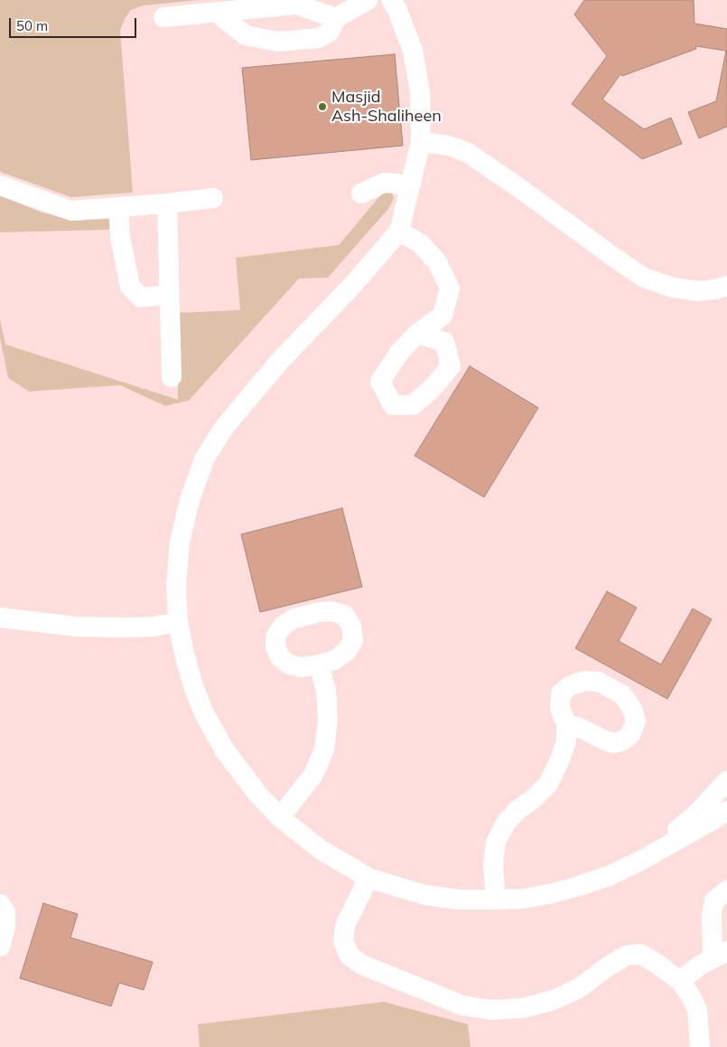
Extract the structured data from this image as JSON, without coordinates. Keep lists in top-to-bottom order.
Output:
{
  "places": ["Masjid Ash-Shaliheen"],
  "scale_bar": "50 m"
}
